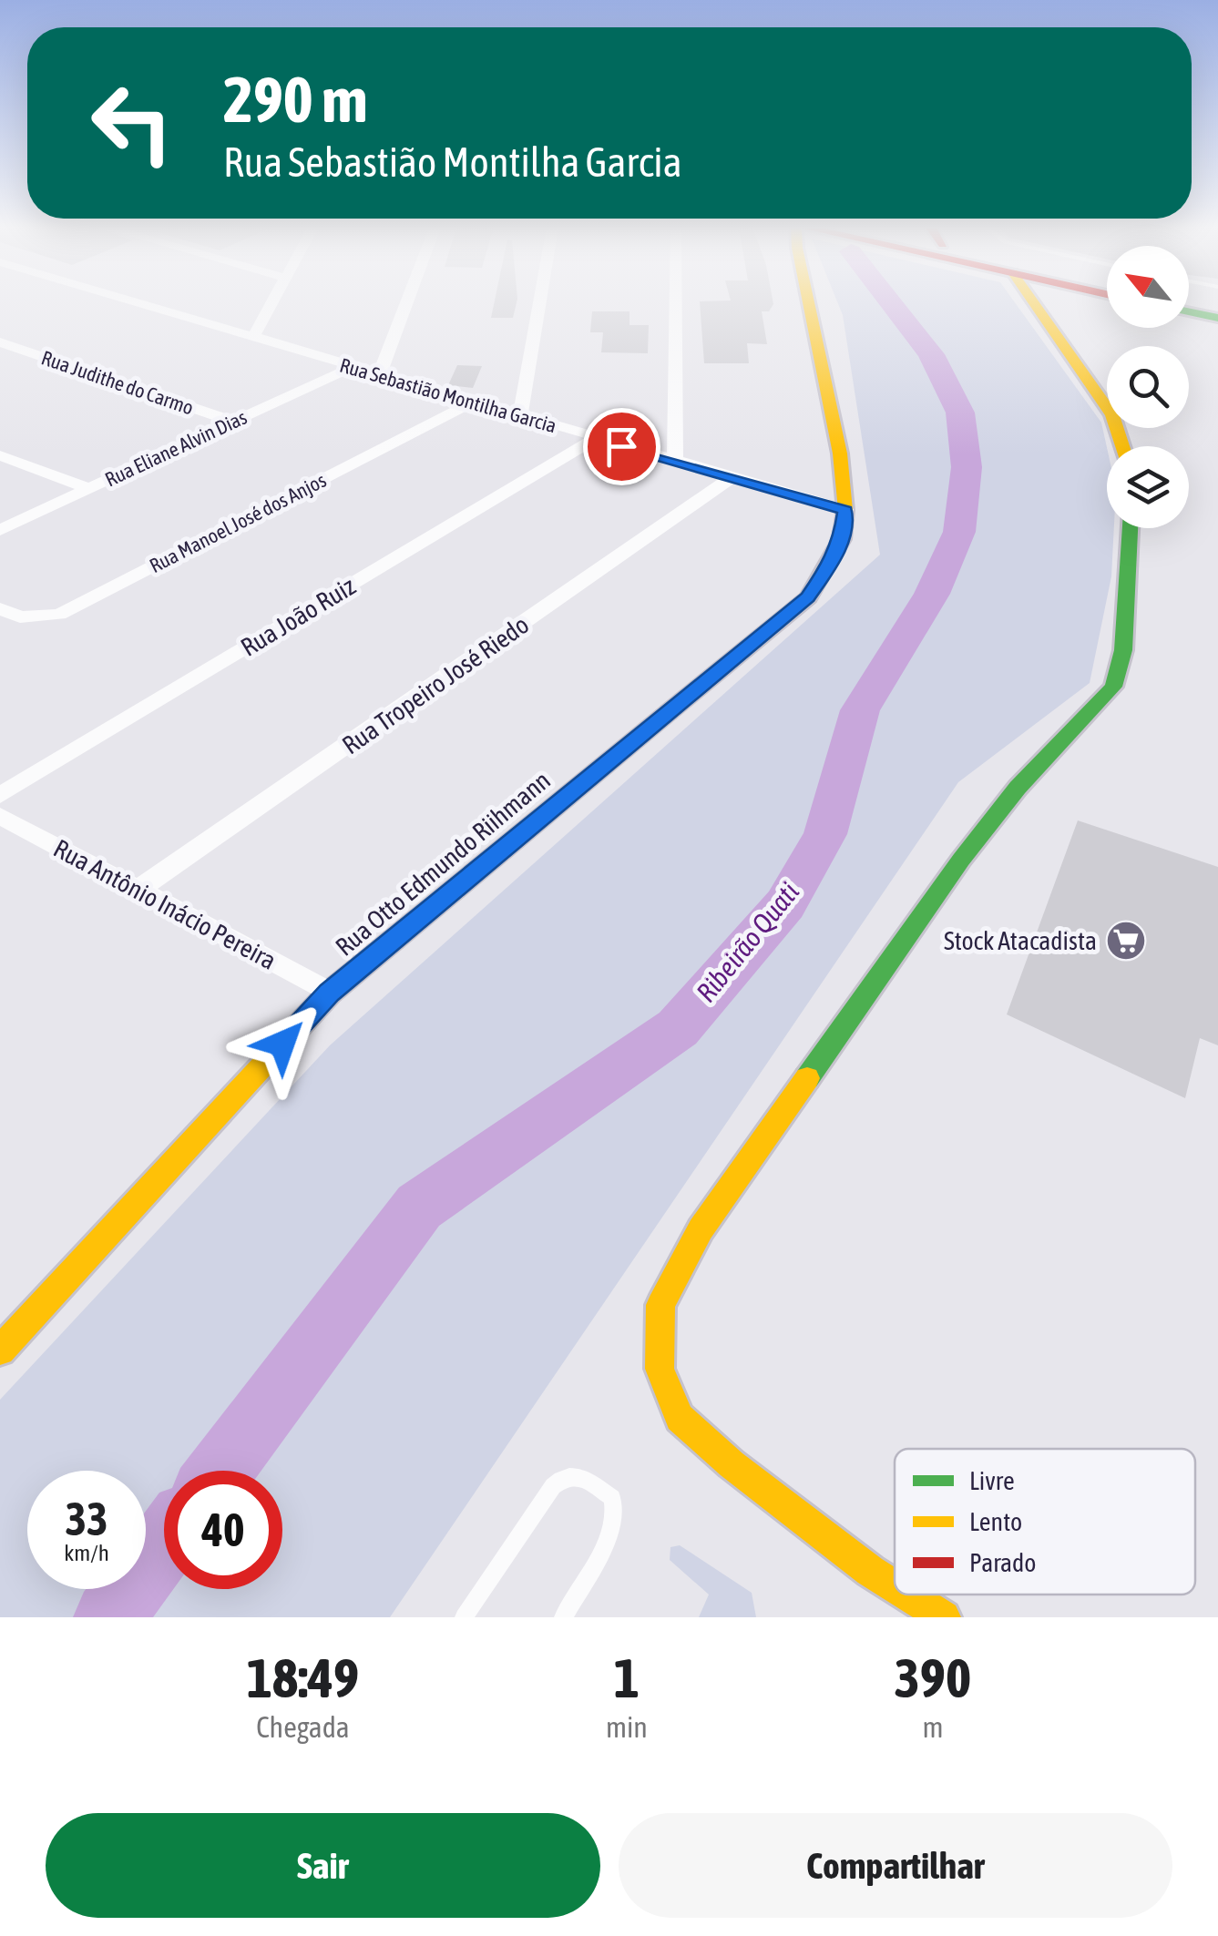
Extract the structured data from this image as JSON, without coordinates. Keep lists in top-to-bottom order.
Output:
{
  "streets": {
    "street": [
      "Rua Judithe do Carmo",
      "Rua Sebastião Montilha Garcia",
      "Rua Eliane Alvin Dias",
      "Rua Manoel José dos Anjos",
      "Rua João Ruiz",
      "Rua Tropeiro José Riedo",
      "Rua Otto Edmundo Riihmann",
      "Rua Antônio Inácio Pereira"
    ]
  },
  "crossings": [
    ["Rua Judithe do Carmo", "Rua Eliane Alvin Dias"],
    ["Rua Sebastião Montilha Garcia", "Rua Eliane Alvin Dias"],
    ["Rua Sebastião Montilha Garcia", "Rua Manoel José dos Anjos"],
    ["Rua Sebastião Montilha Garcia", "Rua João Ruiz"],
    ["Rua Sebastião Montilha Garcia", "Rua Tropeiro José Riedo"],
    ["Rua Sebastião Montilha Garcia", "Rua Otto Edmundo Riihmann"],
    ["Rua Tropeiro José Riedo", "Rua Antônio Inácio Pereira"],
    ["Rua Otto Edmundo Riihmann", "Rua Antônio Inácio Pereira"]
  ],
  "water": ["Ribeirão Quati"],
  "places": {
    "supermarket": ["Stock Atacadista"]
  },
  "legend": ["Livre", "Lento", "Parado"],
  "north": "top left",
  "page": {
    "turn": ["290 m", "Rua Sebastião Montilha Garcia"],
    "speed": "33 km/h",
    "limit": "40",
    "eta": [
      "18:49",
      "Chegada",
      "1",
      "min",
      "390",
      "m"
    ],
    "buttons": ["Sair", "Compartilhar"]
  }
}
